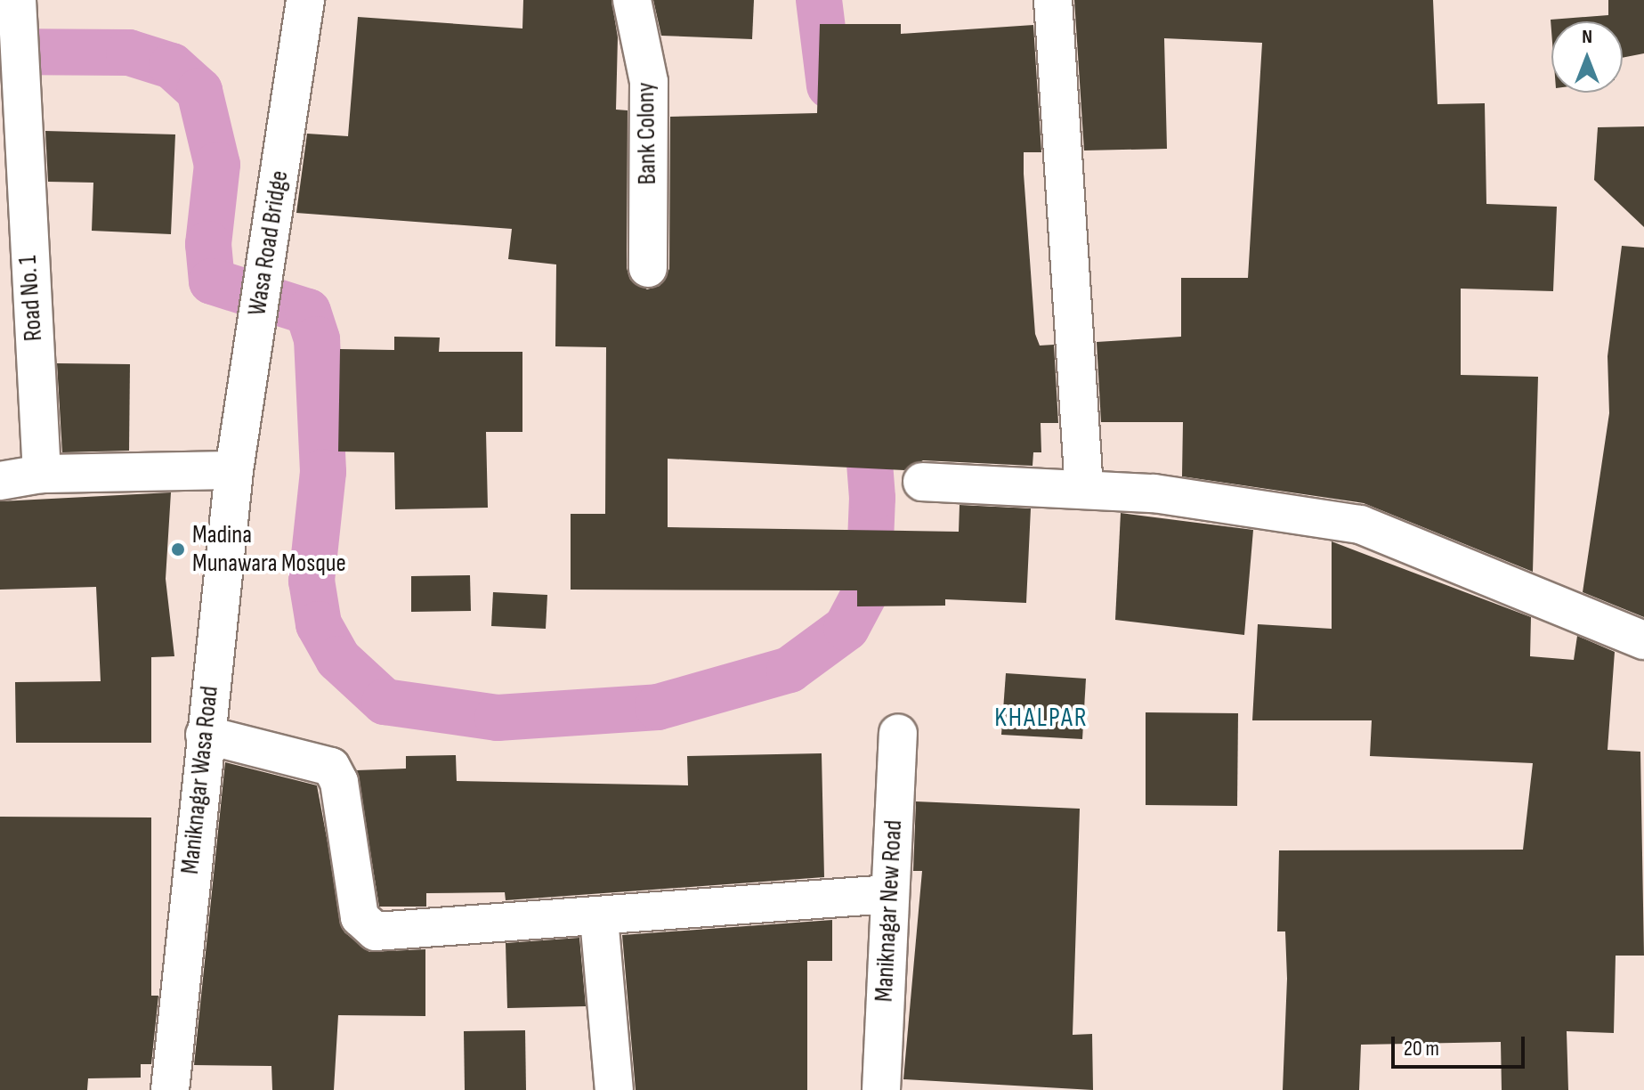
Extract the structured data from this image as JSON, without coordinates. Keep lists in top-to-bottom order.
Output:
{
  "streets": {
    "street": [
      "Bank Colony",
      "Wasa Road Bridge",
      "Road No. 1",
      "Maniknagar Wasa Road",
      "Maniknagar New Road"
    ]
  },
  "crossings": [
    ["Wasa Road Bridge", "Maniknagar Wasa Road"]
  ],
  "districts": ["KHALPAR"],
  "places": ["Madina Munawara Mosque"],
  "scale_bar": "20 m",
  "north": "top"
}
